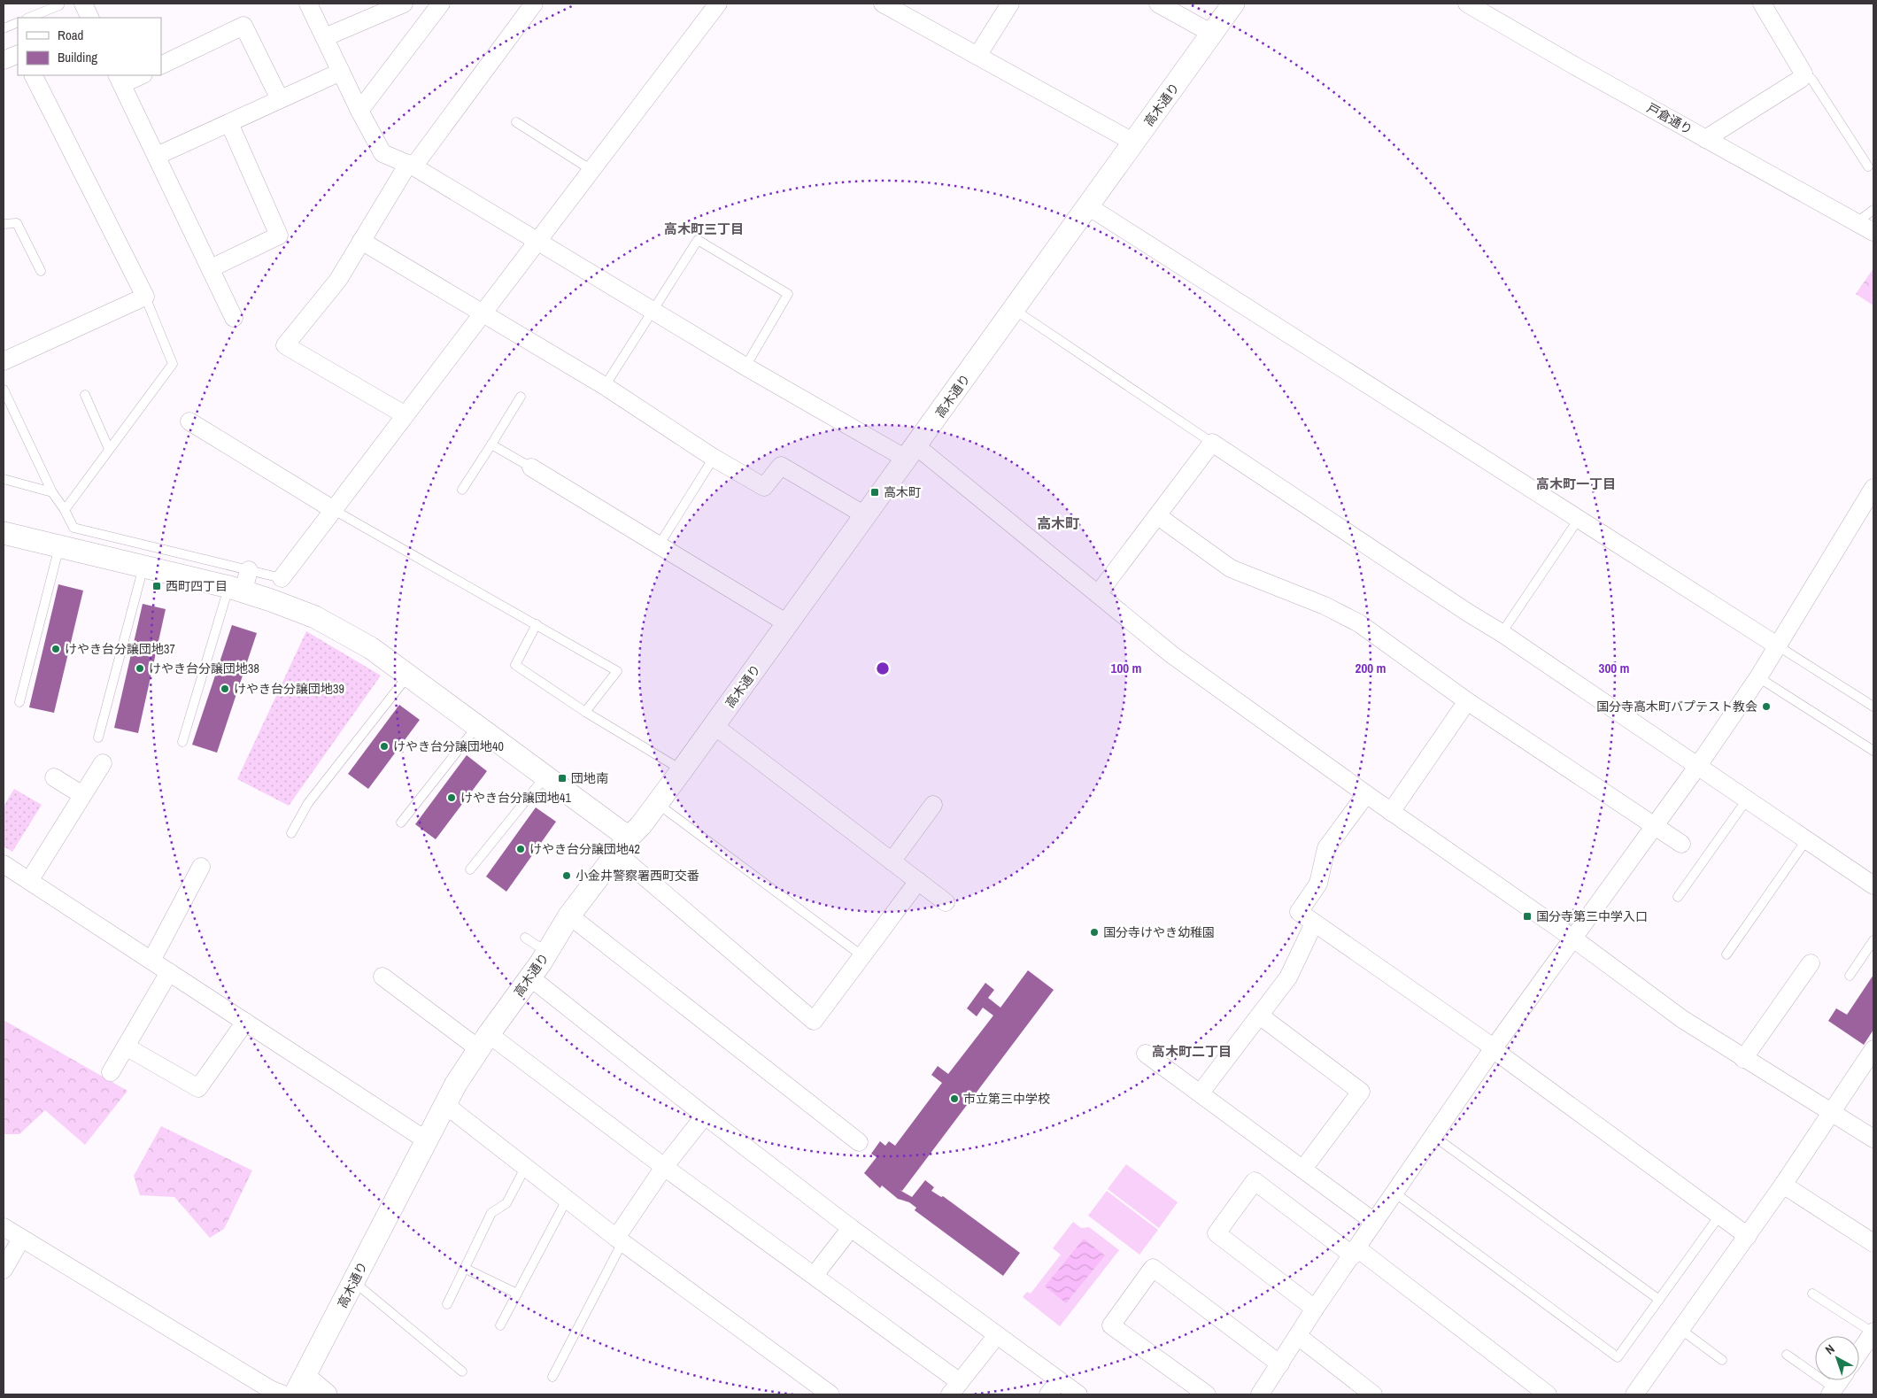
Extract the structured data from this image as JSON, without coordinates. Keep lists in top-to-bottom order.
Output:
{
  "streets": {
    "street": ["高木通り", "戸倉通り"]
  },
  "districts": [
    "高木町三丁目",
    "高木町一丁目",
    "高木町",
    "高木町二丁目"
  ],
  "places": {
    "transit": [
      "高木町",
      "西町四丁目",
      "団地南",
      "国分寺第三中学入口"
    ],
    "other": [
      "けやき台分譲団地37",
      "けやき台分譲団地38",
      "けやき台分譲団地39",
      "国分寺高木町バプテスト教会",
      "けやき台分譲団地40",
      "けやき台分譲団地41",
      "けやき台分譲団地42",
      "小金井警察署西町交番",
      "国分寺けやき幼稚園",
      "市立第三中学校"
    ]
  },
  "legend": ["Road", "Building"],
  "north": "top left",
  "rings": ["100 m", "200 m", "300 m"]
}
